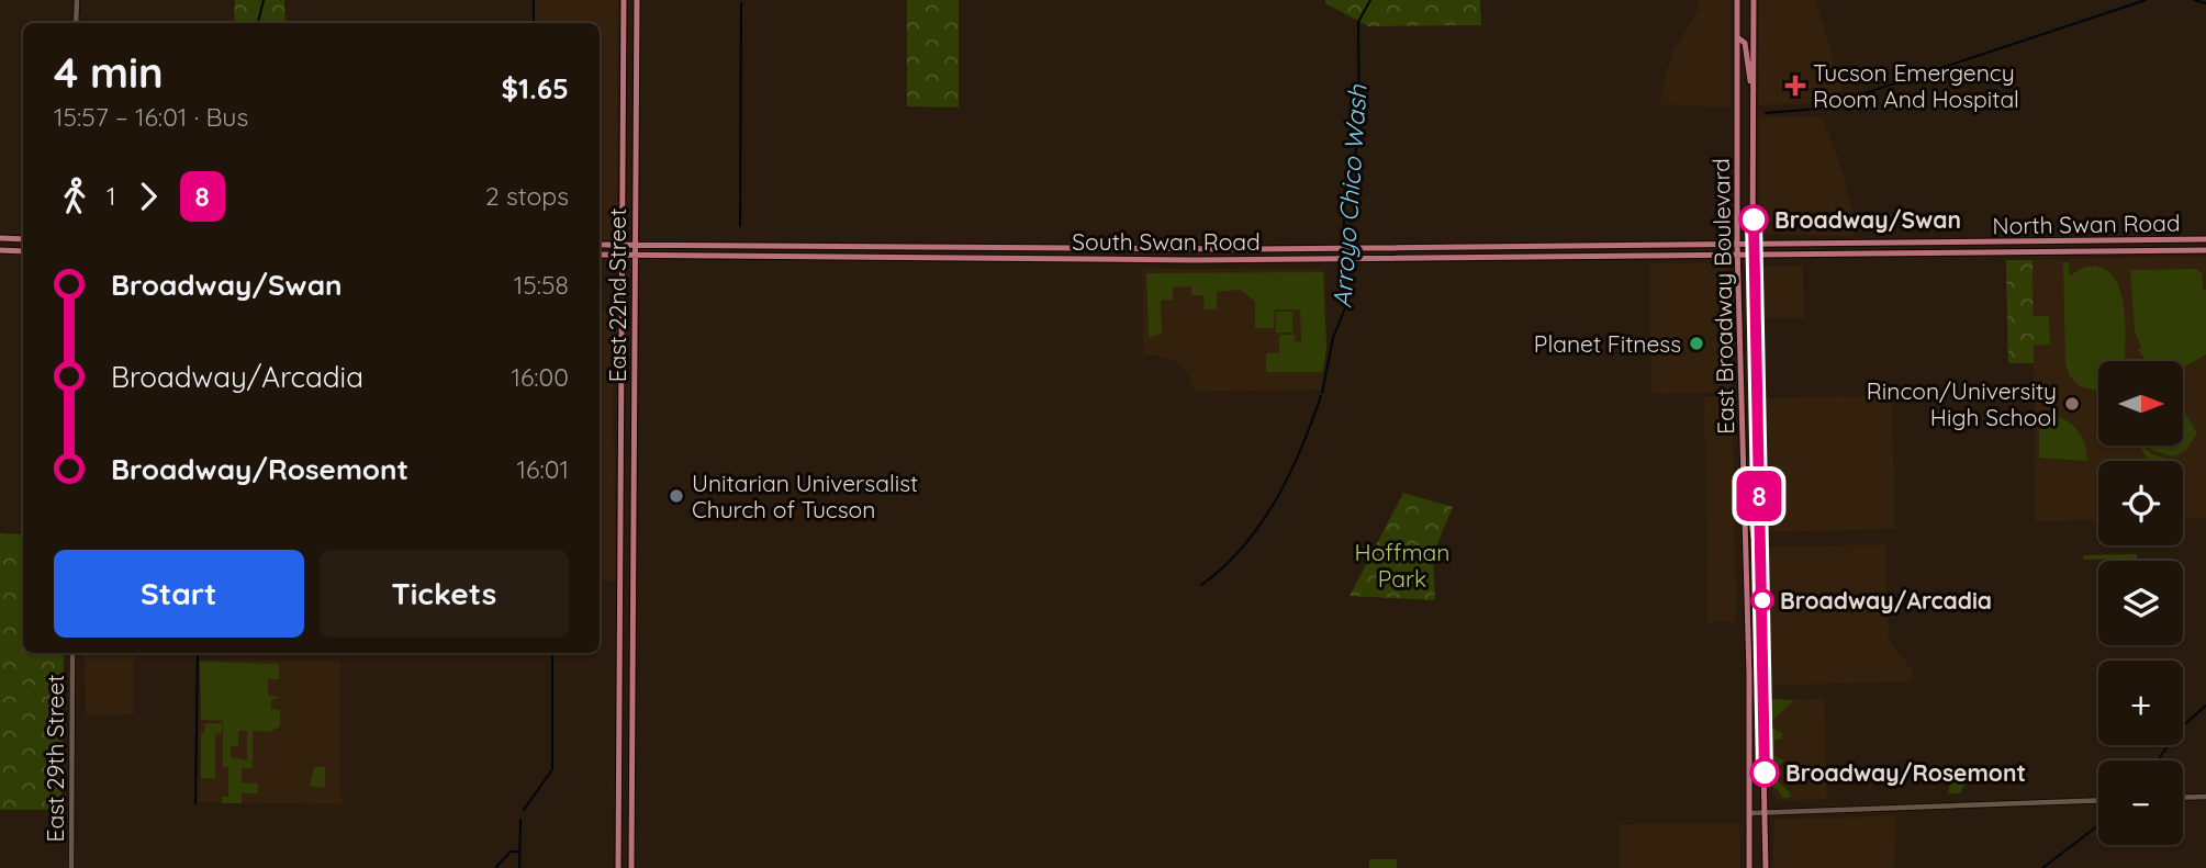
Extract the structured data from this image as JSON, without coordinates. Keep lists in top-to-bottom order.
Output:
{
  "streets": {
    "main road": [
      "North Swan Road",
      "South Swan Road",
      "East 22nd Street",
      "East Broadway Boulevard"
    ],
    "street": ["East 29th Street"]
  },
  "crossings": [
    ["North Swan Road", "South Swan Road"],
    ["North Swan Road", "East Broadway Boulevard"],
    ["South Swan Road", "East 22nd Street"],
    ["South Swan Road", "East Broadway Boulevard"]
  ],
  "water": ["Arroyo Chico Wash"],
  "parks": ["Hoffman Park"],
  "places": {
    "health": ["Tucson Emergency Room And Hospital"],
    "other": [
      "Broadway/Swan",
      "Planet Fitness",
      "Rincon/University High School",
      "Unitarian Universalist Church of Tucson",
      "Broadway/Arcadia",
      "Broadway/Rosemont"
    ]
  },
  "lines": ["bus line 8"],
  "north": "right",
  "page": {
    "on_map": "8",
    "heading": ["4 min", "15:57 – 16:01 · Bus", "$1.65"],
    "legs": ["1", "8", "2 stops"],
    "list": [
      {
        "name": "Broadway/Swan",
        "value": "15:58"
      },
      {
        "name": "Broadway/Arcadia",
        "value": "16:00"
      },
      {
        "name": "Broadway/Rosemont",
        "value": "16:01"
      }
    ],
    "map_buttons": ["+", "−"],
    "buttons": ["Start", "Tickets"]
  }
}
